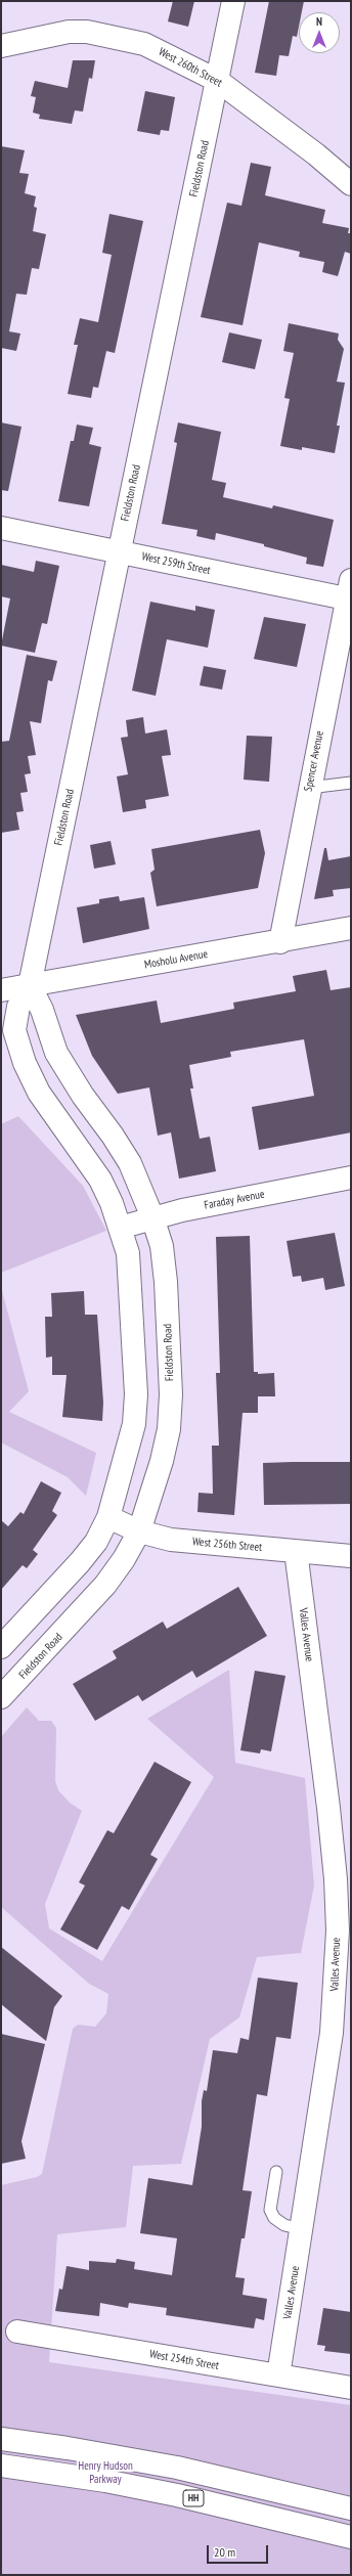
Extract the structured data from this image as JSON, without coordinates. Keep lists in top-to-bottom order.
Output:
{
  "streets": {
    "main road": [
      "West 260th Street",
      "Fieldston Road",
      "West 259th Street",
      "Spencer Avenue",
      "Mosholu Avenue",
      "Faraday Avenue",
      "West 256th Street",
      "Valles Avenue",
      "West 254th Street",
      "HH"
    ]
  },
  "crossings": [
    ["West 260th Street", "Fieldston Road"],
    ["Fieldston Road", "West 259th Street"],
    ["Fieldston Road", "Mosholu Avenue"],
    ["Fieldston Road", "Faraday Avenue"],
    ["Fieldston Road", "West 256th Street"],
    ["West 259th Street", "Spencer Avenue"],
    ["Spencer Avenue", "Mosholu Avenue"],
    ["West 256th Street", "Valles Avenue"],
    ["Valles Avenue", "West 254th Street"]
  ],
  "parks": ["Henry Hudson Parkway"],
  "scale_bar": "20 m",
  "north": "top"
}
